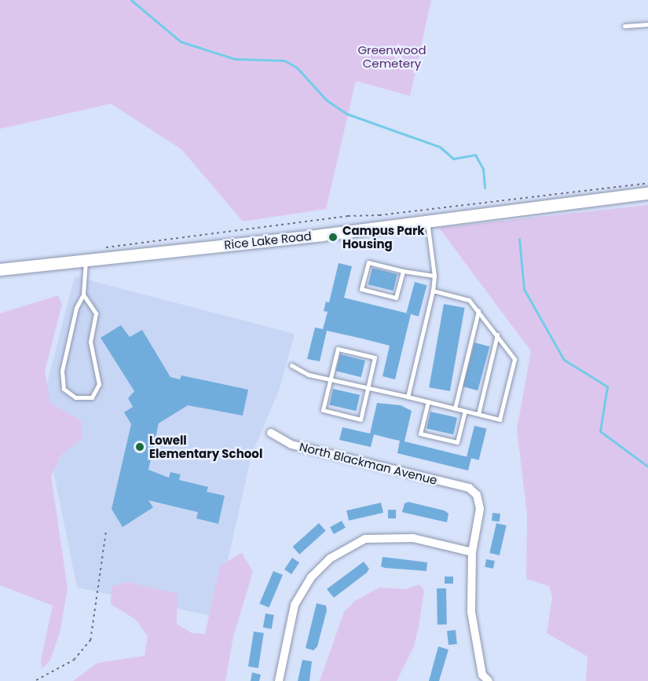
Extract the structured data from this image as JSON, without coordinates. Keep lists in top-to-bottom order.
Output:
{
  "streets": {
    "main road": ["Rice Lake Road"],
    "street": ["North Blackman Avenue"]
  },
  "parks": ["Greenwood Cemetery"],
  "places": ["Campus Park Housing", "Lowell Elementary School"]
}
